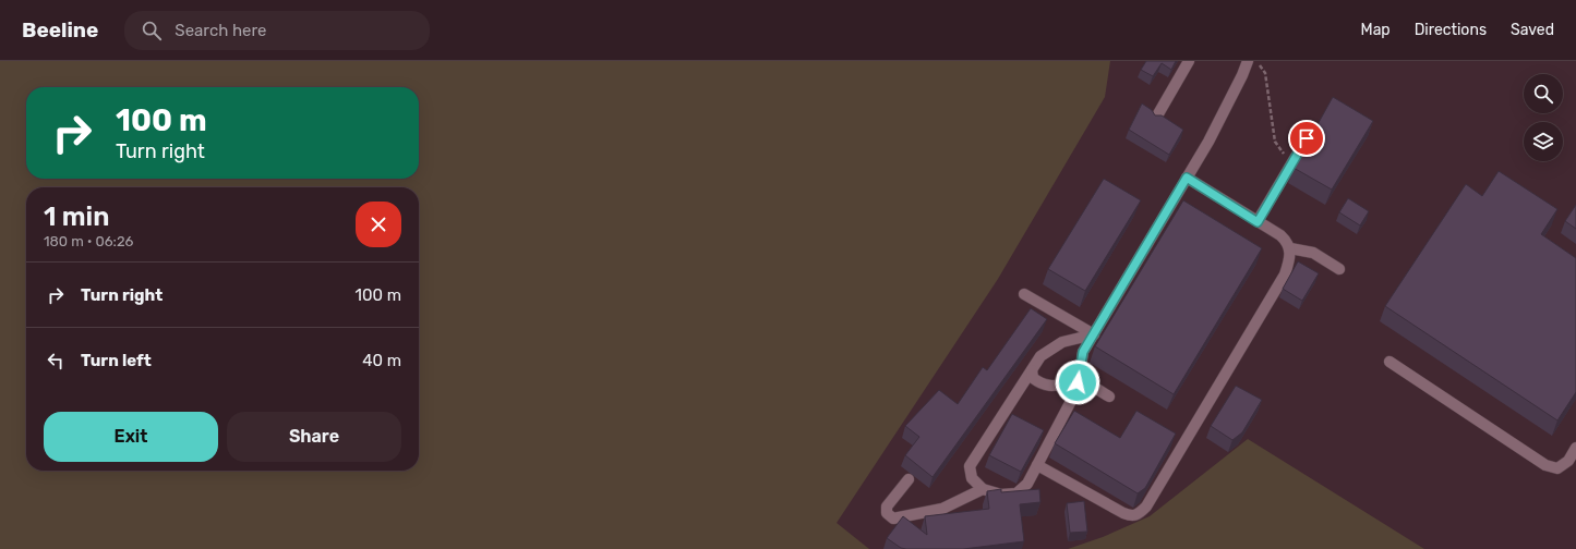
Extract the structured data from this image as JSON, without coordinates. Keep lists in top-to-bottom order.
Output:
{
  "page": {
    "header": "Beeline",
    "search": "Search here",
    "nav": ["Map", "Directions", "Saved"],
    "turn": ["100 m", "Turn right"],
    "heading": ["1 min", "180 m · 06:26"],
    "list": [
      {
        "name": "Turn right",
        "value": "100 m"
      },
      {
        "name": "Turn left",
        "value": "40 m"
      }
    ],
    "buttons": ["Exit", "Share"]
  }
}
